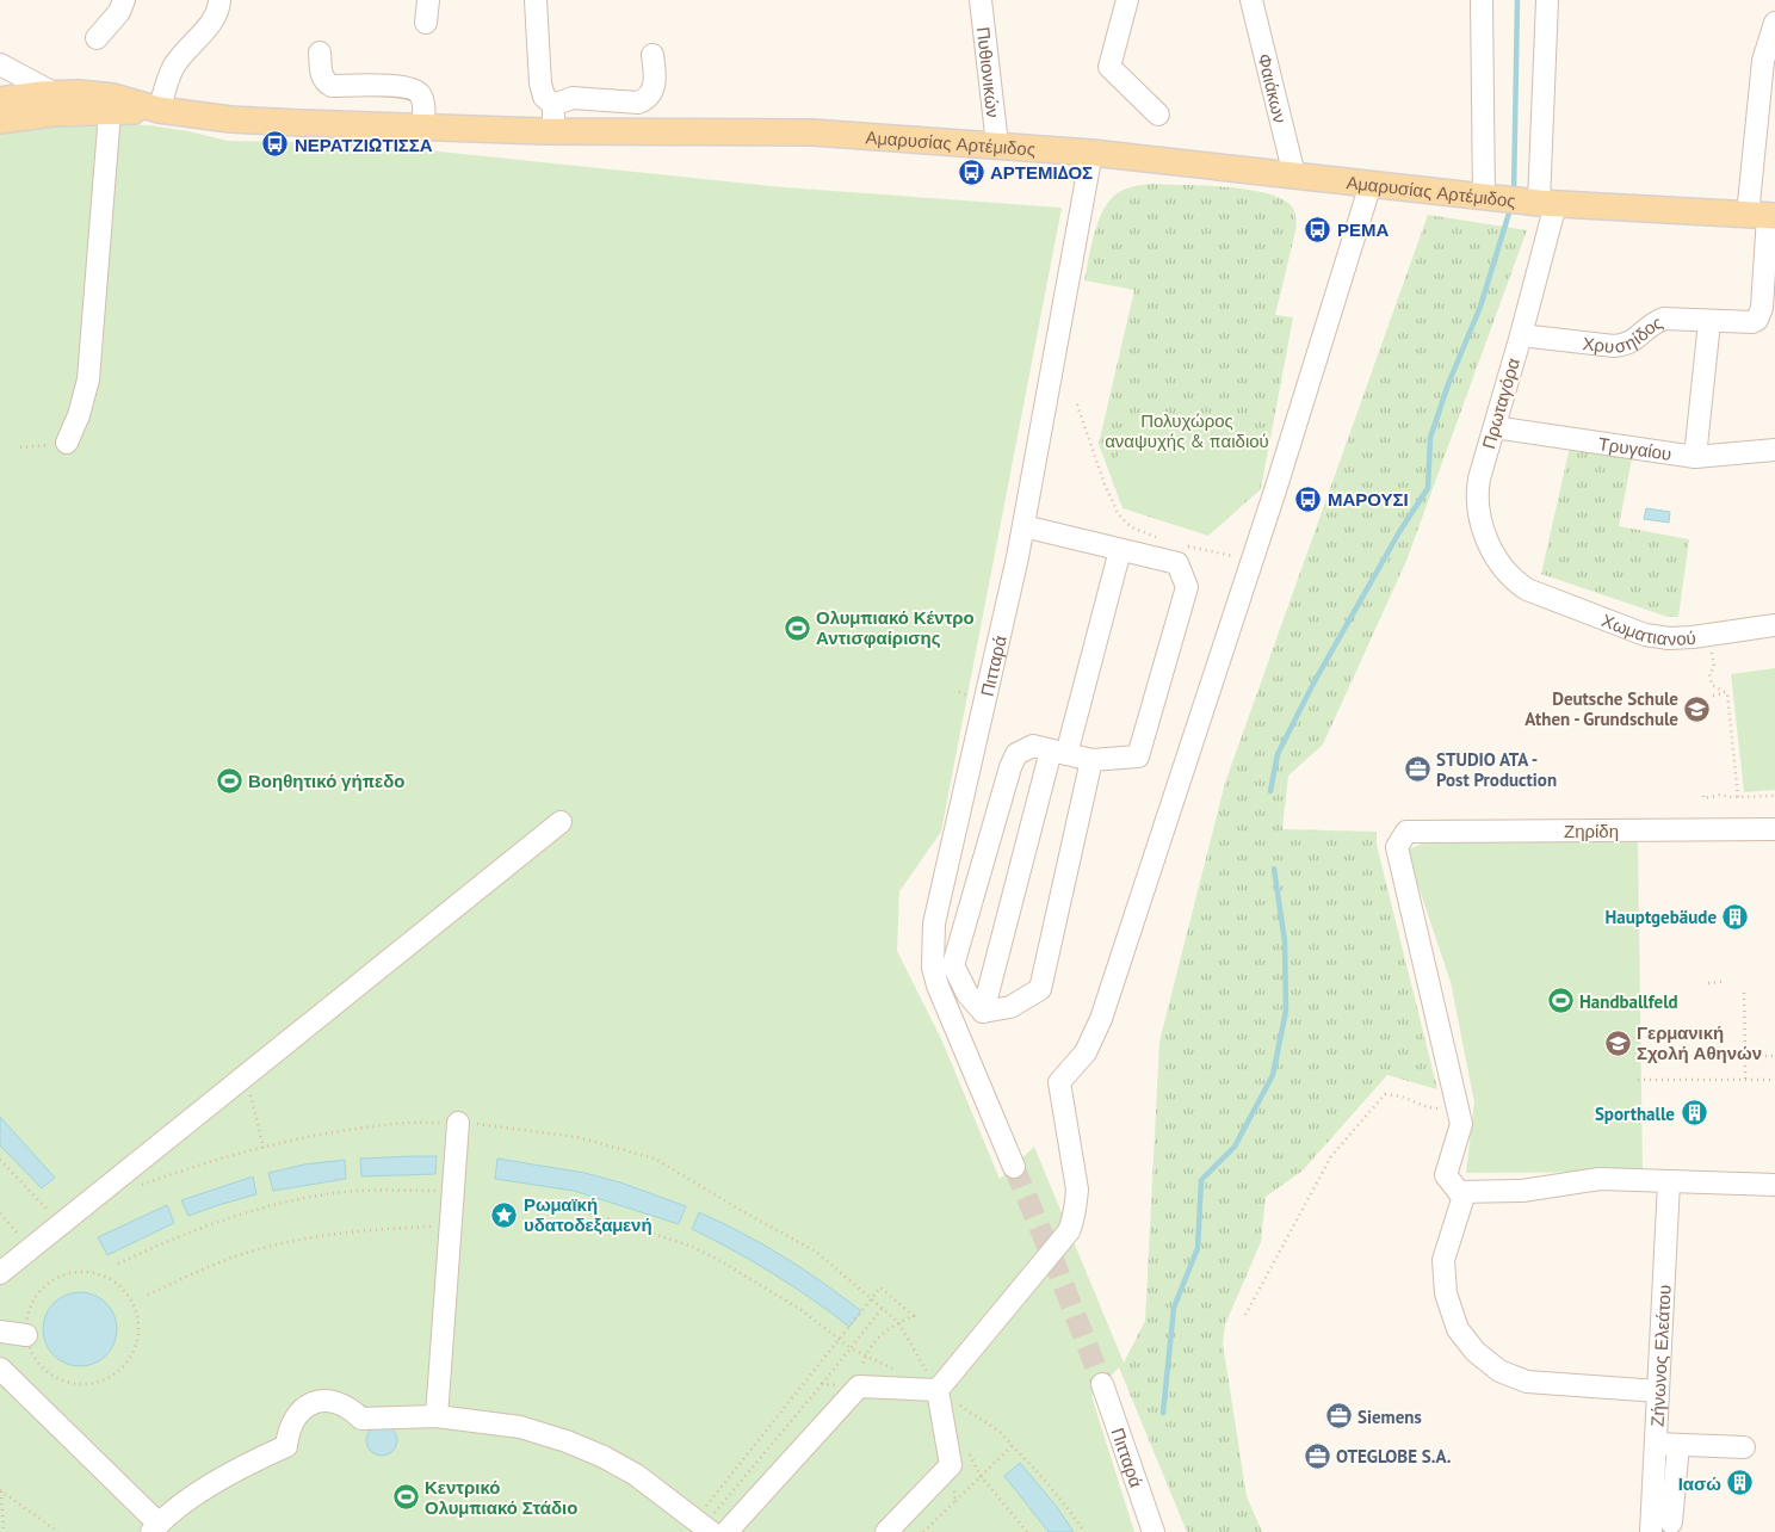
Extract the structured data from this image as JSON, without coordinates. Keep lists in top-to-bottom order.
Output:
{
  "streets": {
    "main road": ["Αμαρυσίας Αρτέμιδος"],
    "street": [
      "Πυθιονικών",
      "Φαιάκων",
      "Χρυσηίδος",
      "Πρωταγόρα",
      "Τρυγαίου",
      "Χωματιανού",
      "Πιτταρά",
      "Ζηρίδη",
      "Ζήνωνος Ελεάτου"
    ]
  },
  "crossings": [
    ["Πυθιονικών", "Αμαρυσίας Αρτέμιδος"],
    ["Φαιάκων", "Αμαρυσίας Αρτέμιδος"],
    ["Αμαρυσίας Αρτέμιδος", "Χρυσηίδος"],
    ["Αμαρυσίας Αρτέμιδος", "Πρωταγόρα"],
    ["Αμαρυσίας Αρτέμιδος", "Πιτταρά"],
    ["Χρυσηίδος", "Πρωταγόρα"],
    ["Πρωταγόρα", "Τρυγαίου"],
    ["Πρωταγόρα", "Χωματιανού"]
  ],
  "parks": ["Πολυχώρος αναψυχής & παιδιού"],
  "places": {
    "bus stop": [
      "ΝΕΡΑΤΖΙΩΤΙΣΣΑ",
      "ΑΡΤΕΜΙΔΟΣ",
      "ΡΕΜΑ",
      "ΜΑΡΟΥΣΙ"
    ],
    "sports": [
      "Ολυμπιακό Κέντρο Αντισφαίρισης",
      "Βοηθητικό γήπεδο",
      "Handballfeld",
      "Κεντρικό Ολυμπιακό Στάδιο"
    ],
    "school or university": ["Deutsche Schule Athen - Grundschule", "Γερμανική Σχολή Αθηνών"],
    "office": ["STUDIO ATA - Post Production", "Siemens", "OTEGLOBE S.A."],
    "building": ["Hauptgebäude", "Sporthalle", "Ιασώ"],
    "place": ["Ρωμαϊκή υδατοδεξαμενή"]
  }
}
